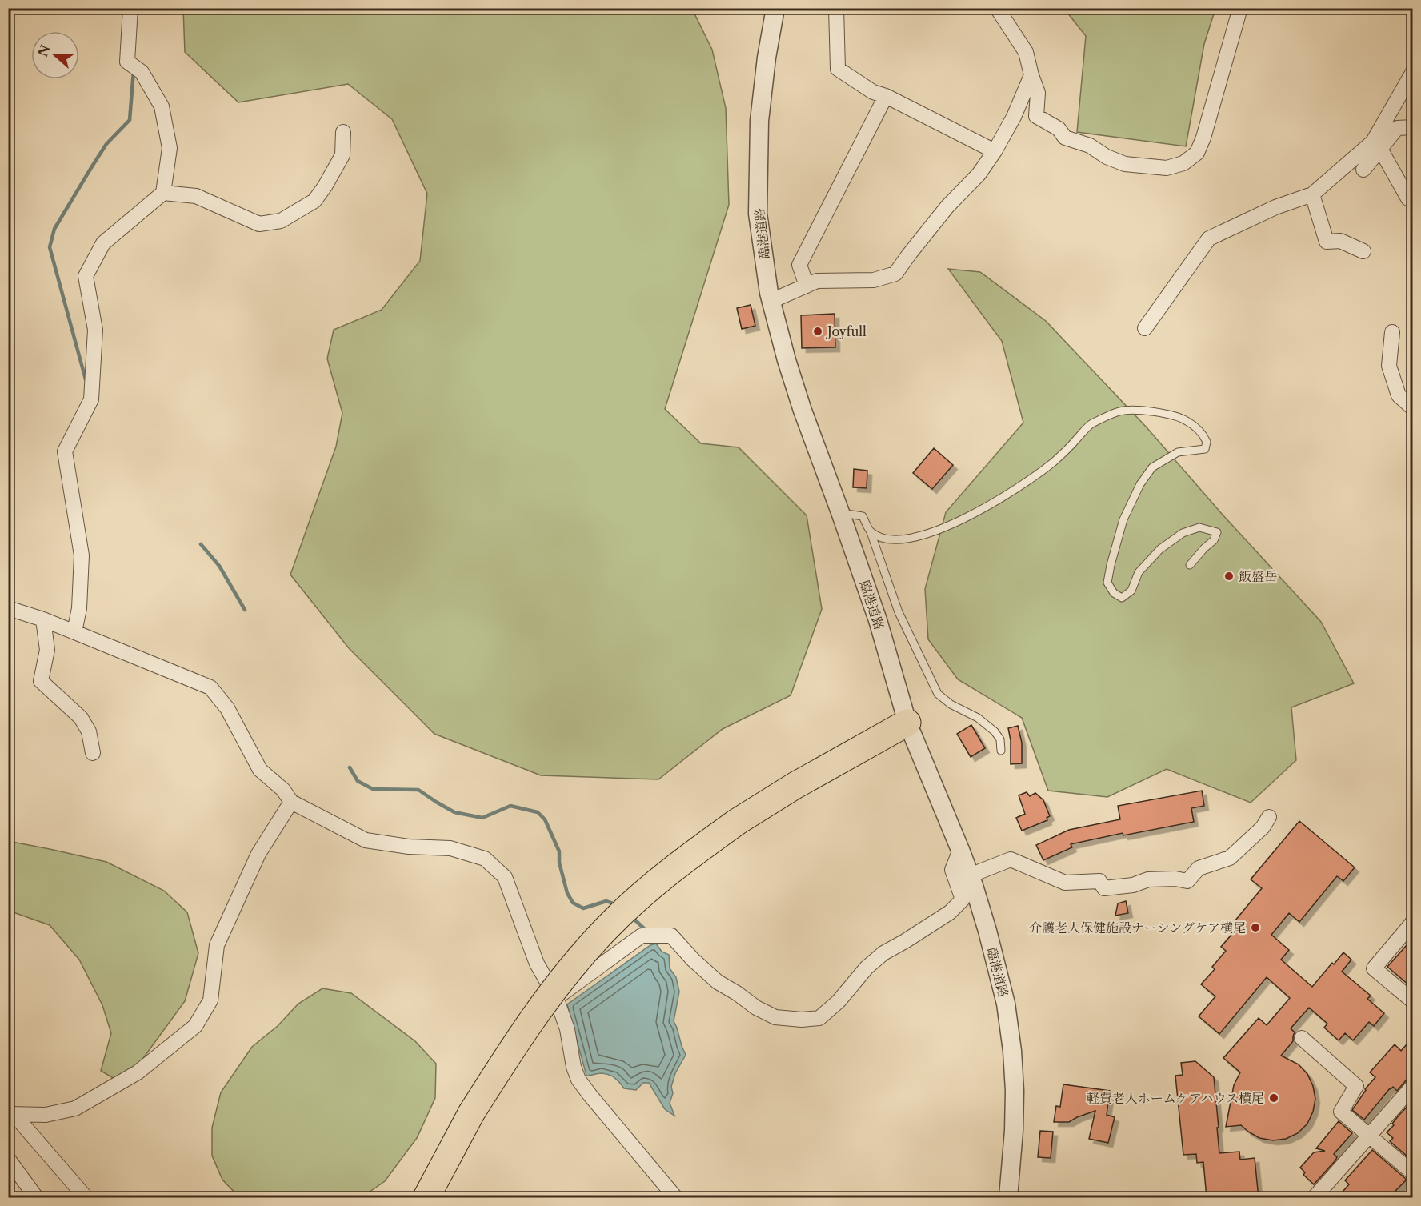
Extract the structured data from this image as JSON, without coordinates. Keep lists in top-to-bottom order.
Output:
{
  "streets": {
    "street": ["臨港道路"]
  },
  "places": [
    "Joyfull",
    "飯盛岳",
    "介護老人保健施設ナーシングケア横尾",
    "軽費老人ホームケアハウス横尾"
  ],
  "north": "left"
}
